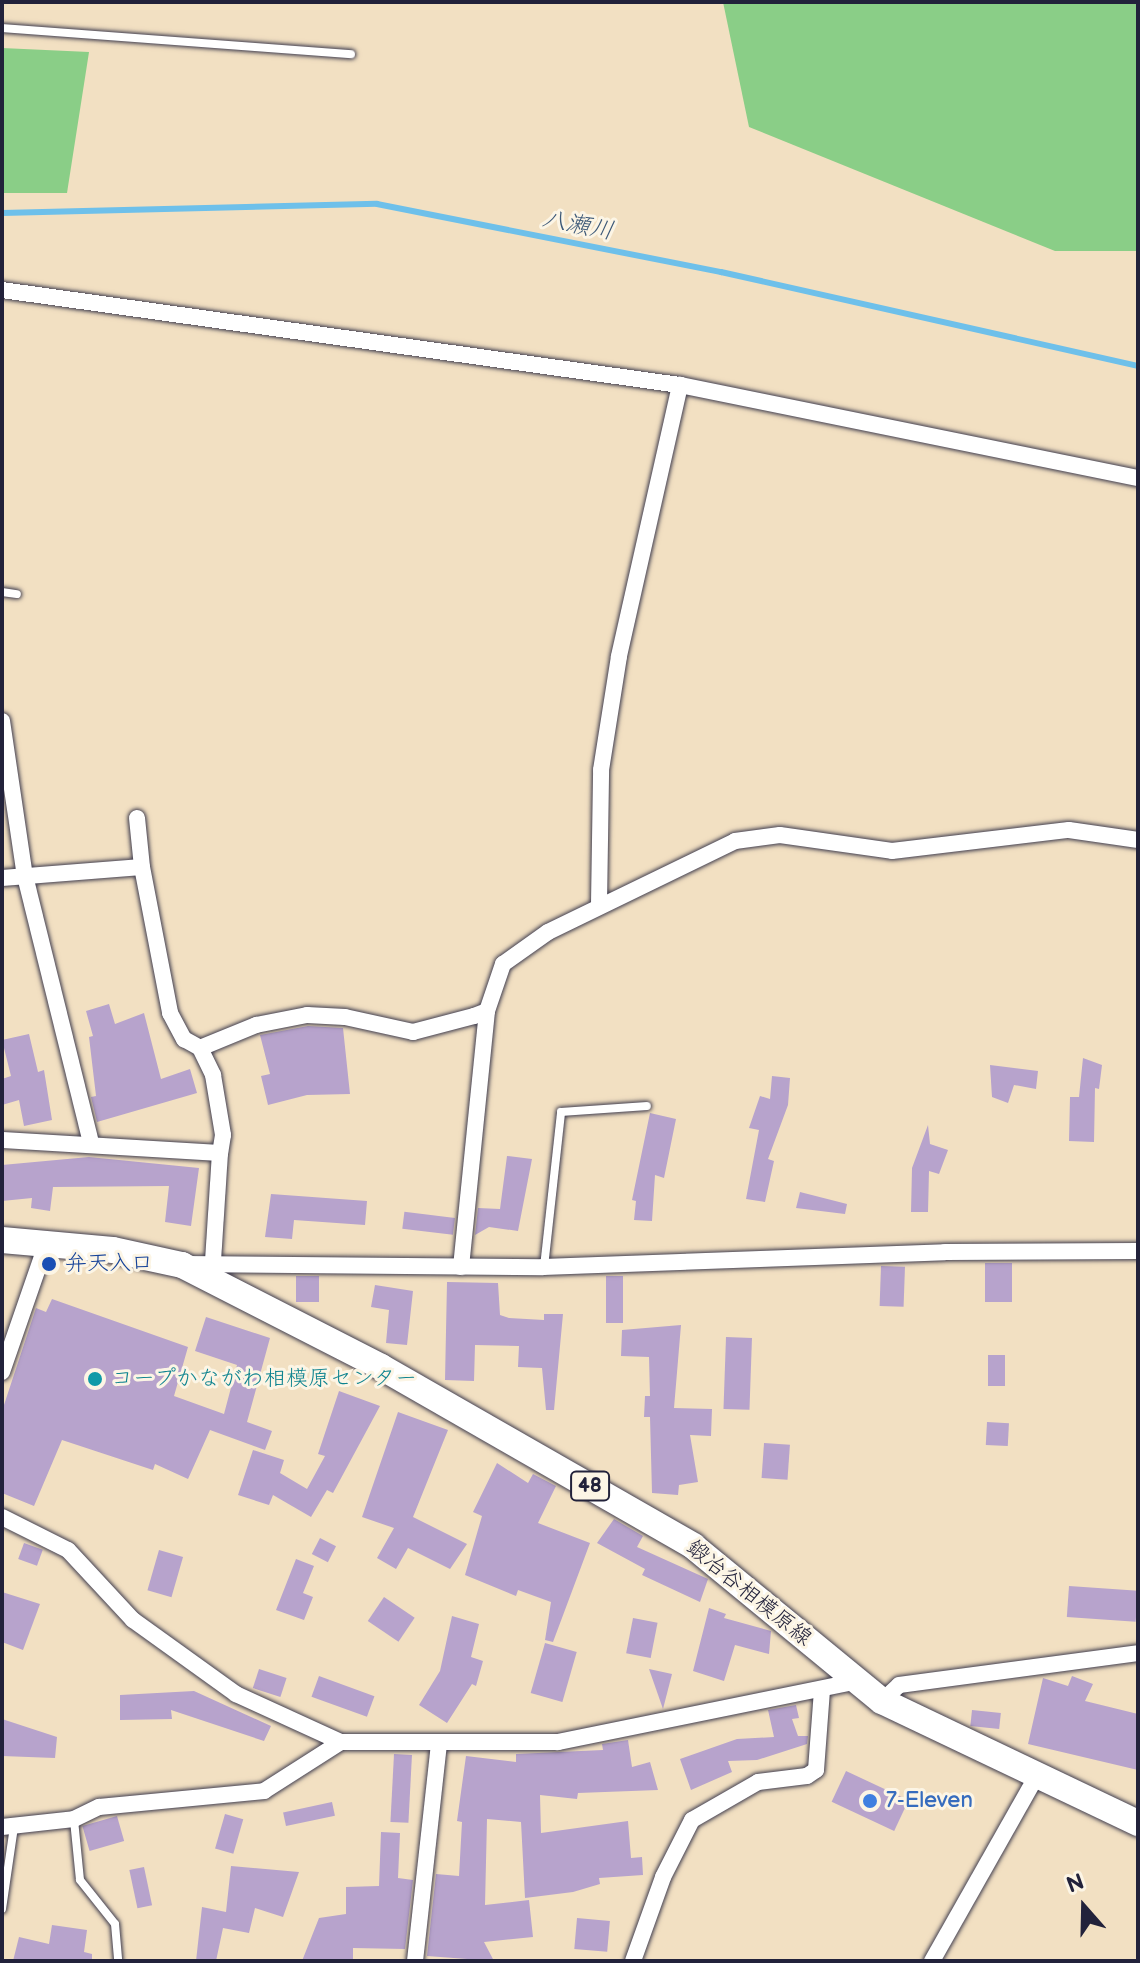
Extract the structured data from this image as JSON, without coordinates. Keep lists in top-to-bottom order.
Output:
{
  "streets": {
    "main road": ["48", "鍛冶谷相模原線"]
  },
  "water": ["八瀬川"],
  "places": ["弁天入口", "コープかながわ相模原センター", "7-Eleven"],
  "north": "top"
}
